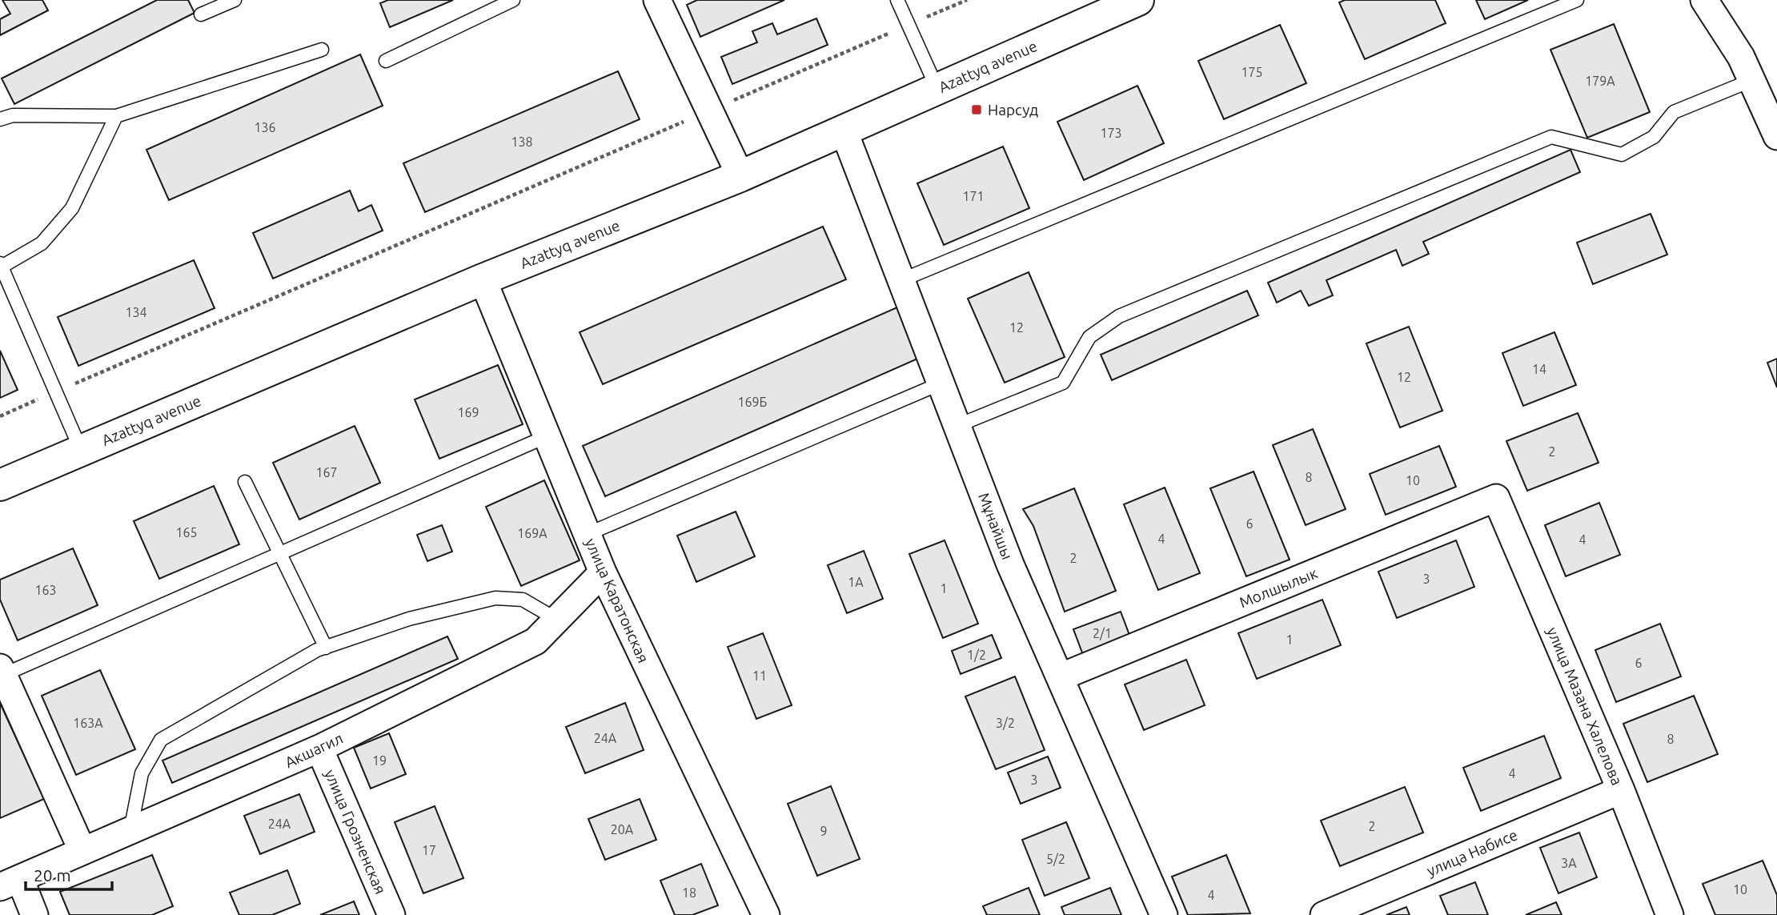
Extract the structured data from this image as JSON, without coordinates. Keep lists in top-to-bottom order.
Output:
{
  "streets": {
    "main road": ["Azattyq avenue"],
    "street": [
      "Мұнайшы",
      "Молшылык",
      "улица Каратонская",
      "улица Мазана Халелова",
      "Акшагил",
      "улица Грозненская",
      "улица Набисе"
    ]
  },
  "crossings": [
    ["Azattyq avenue", "Мұнайшы"],
    ["Azattyq avenue", "улица Каратонская"],
    ["Мұнайшы", "Молшылык"],
    ["Молшылык", "улица Мазана Халелова"],
    ["улица Каратонская", "Акшагил"],
    ["улица Мазана Халелова", "улица Набисе"],
    ["Акшагил", "улица Грозненская"]
  ],
  "places": {
    "transit": ["Нарсуд"]
  },
  "house_numbers": [
    "175",
    "179А",
    "136",
    "173",
    "138",
    "171",
    "134",
    "12",
    "14",
    "12",
    "169Б",
    "169",
    "2",
    "167",
    "8",
    "10",
    "6",
    "165",
    "169А",
    "4",
    "4",
    "2",
    "3",
    "1А",
    "1",
    "163",
    "2/1",
    "1",
    "1/2",
    "6",
    "11",
    "163А",
    "3/2",
    "24А",
    "8",
    "19",
    "4",
    "3",
    "24А",
    "2",
    "20А",
    "9",
    "17",
    "5/2",
    "3А",
    "10",
    "18",
    "4"
  ],
  "scale_bar": "20 m"
}
